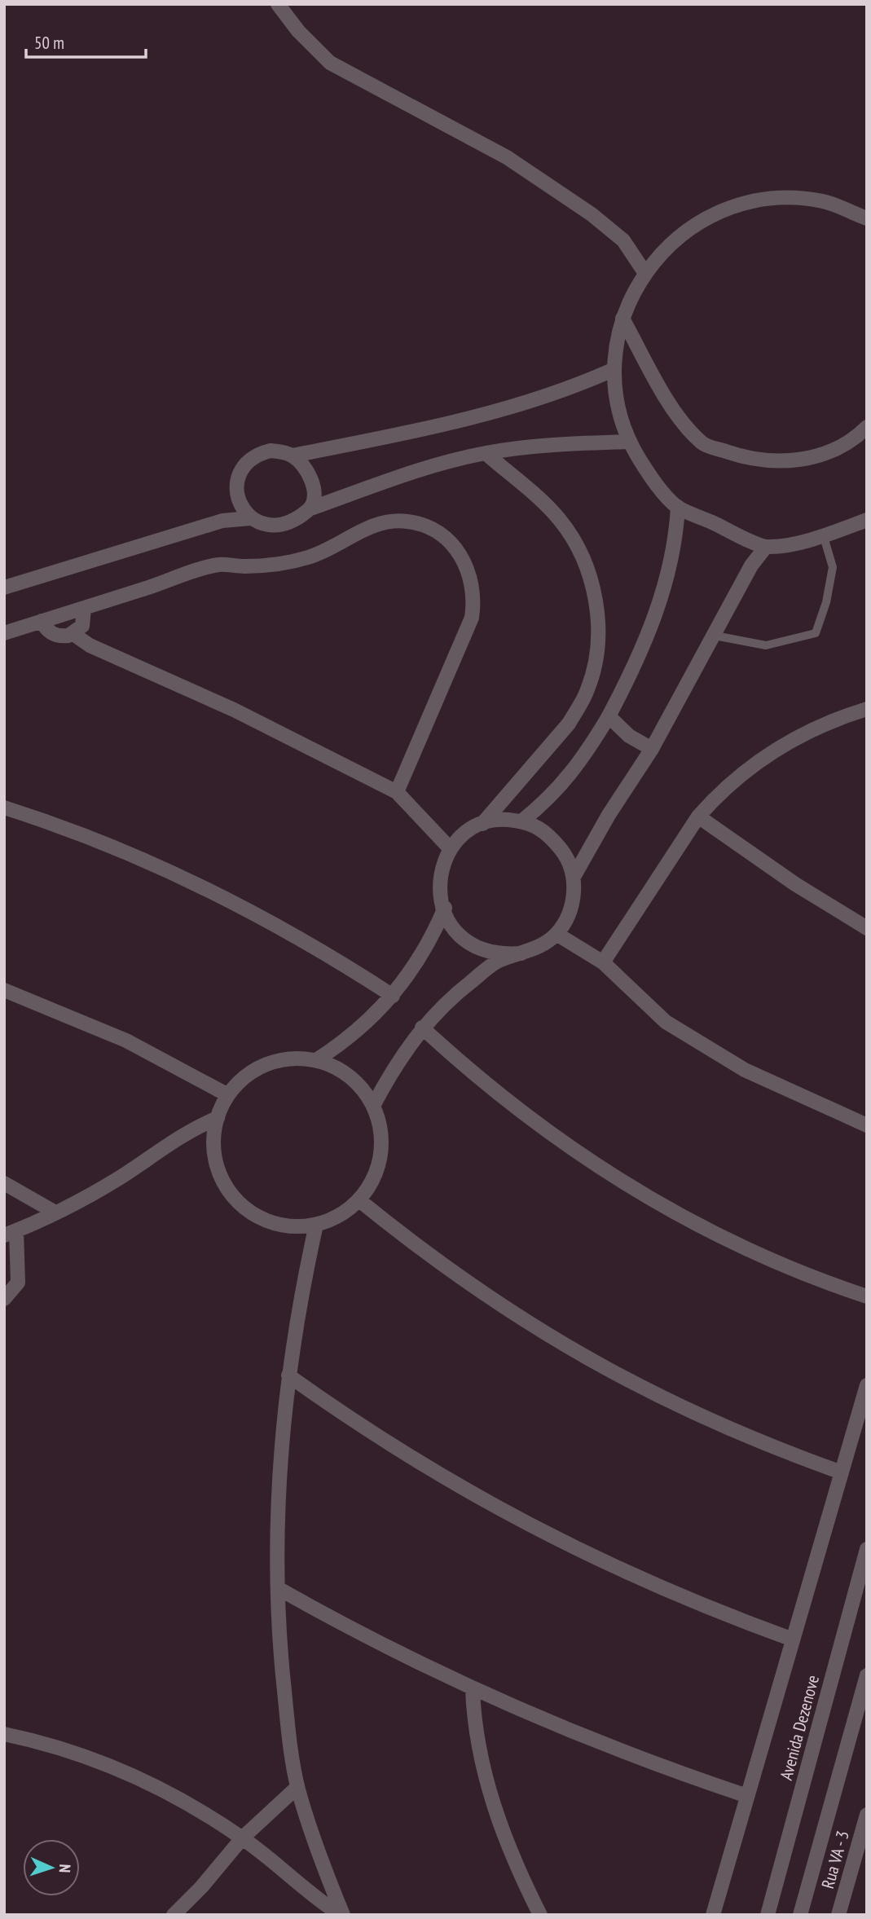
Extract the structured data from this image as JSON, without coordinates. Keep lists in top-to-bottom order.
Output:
{
  "streets": {
    "street": ["Avenida Dezenove", "Rua VA - 3"]
  },
  "scale_bar": "50 m",
  "north": "right"
}
